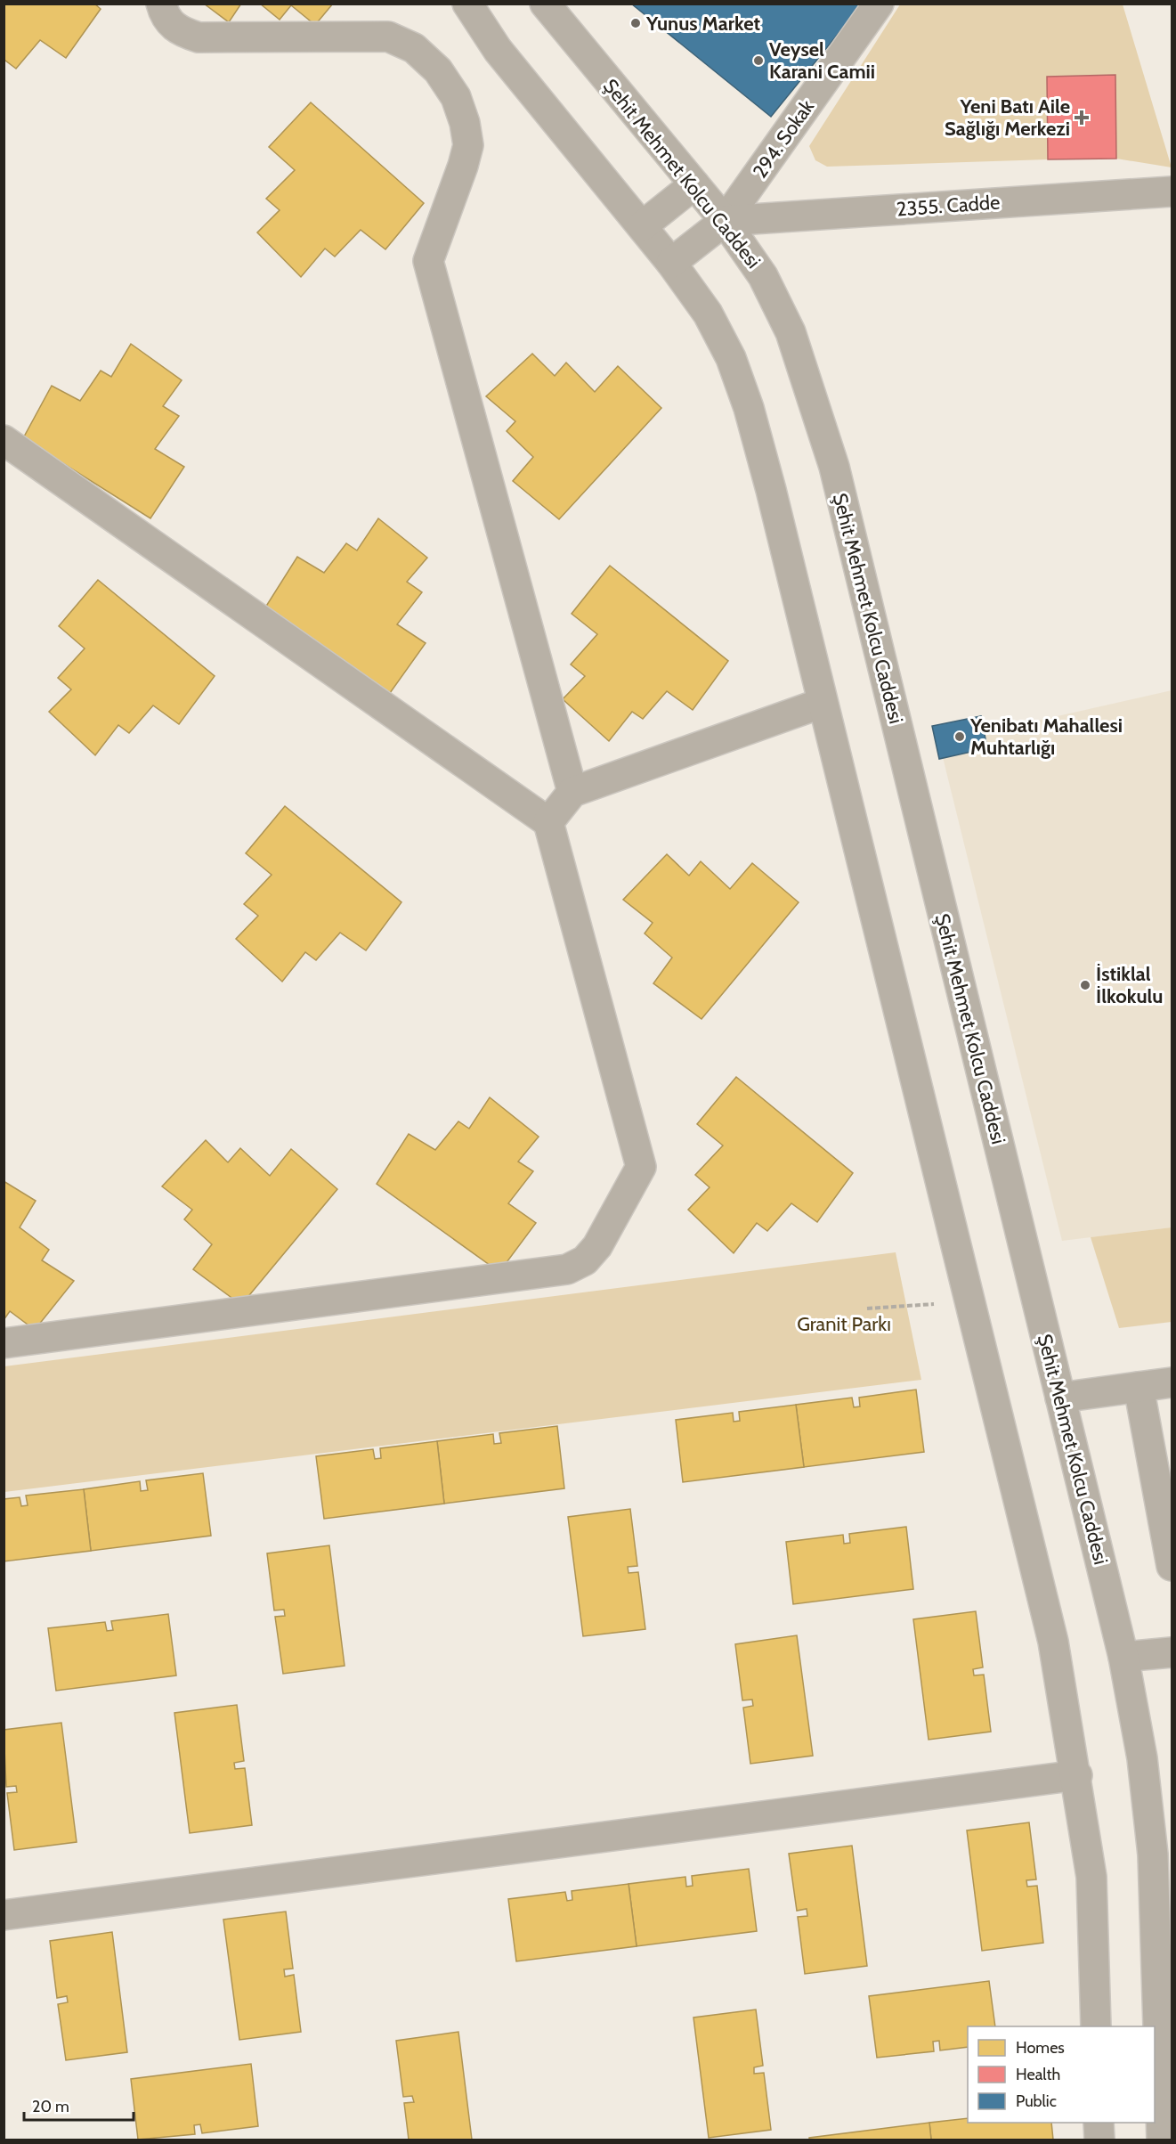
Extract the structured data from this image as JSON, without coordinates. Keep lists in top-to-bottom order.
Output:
{
  "streets": {
    "street": ["294. Sokak", "Şehit Mehmet Kolcu Caddesi", "2355. Cadde"]
  },
  "crossings": [
    ["294. Sokak", "Şehit Mehmet Kolcu Caddesi"],
    ["294. Sokak", "2355. Cadde"],
    ["Şehit Mehmet Kolcu Caddesi", "2355. Cadde"]
  ],
  "parks": ["Granit Parkı"],
  "places": {
    "other": [
      "Yunus Market",
      "Veysel Karani Camii",
      "Yenibatı Mahallesi Muhtarlığı",
      "İstiklal İlkokulu"
    ],
    "health": ["Yeni Batı Aile Sağlığı Merkezi"]
  },
  "legend": ["Homes", "Health", "Public"],
  "scale_bar": "20 m"
}
